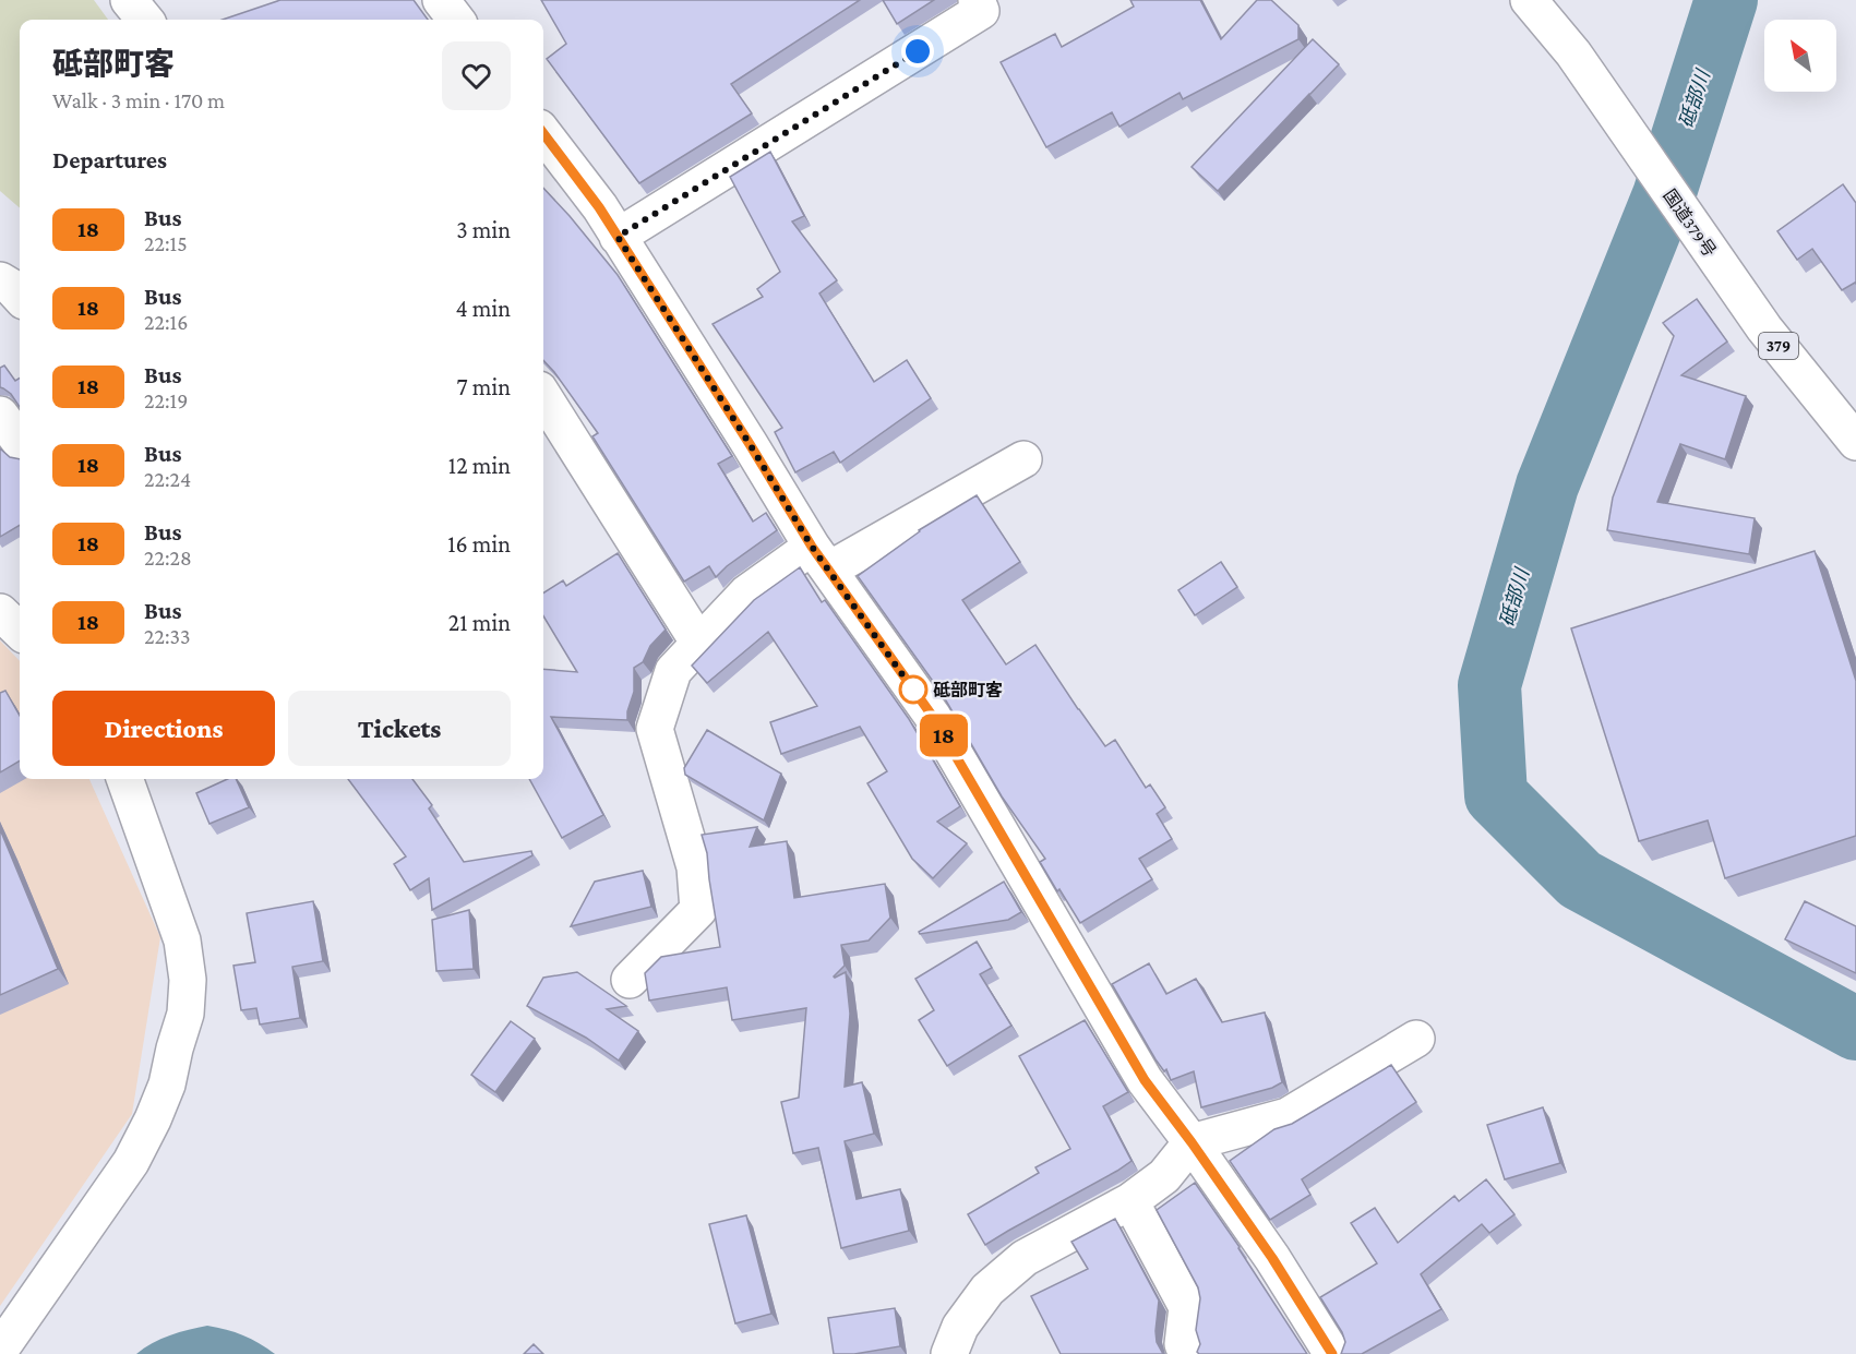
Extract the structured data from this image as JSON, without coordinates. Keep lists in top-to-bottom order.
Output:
{
  "streets": {
    "main road": ["国道379号", "379"]
  },
  "water": ["砥部川"],
  "places": ["砥部町客"],
  "lines": ["bus line 18"],
  "north": "top left",
  "page": {
    "on_map": "18",
    "heading": [
      ["砥部町客", "Walk · 3 min · 170 m"],
      "Departures"
    ],
    "list": [
      {
        "mark": "18",
        "name": "Bus",
        "note": "22:15",
        "value": "3 min"
      },
      {
        "mark": "18",
        "name": "Bus",
        "note": "22:16",
        "value": "4 min"
      },
      {
        "mark": "18",
        "name": "Bus",
        "note": "22:19",
        "value": "7 min"
      },
      {
        "mark": "18",
        "name": "Bus",
        "note": "22:24",
        "value": "12 min"
      },
      {
        "mark": "18",
        "name": "Bus",
        "note": "22:28",
        "value": "16 min"
      },
      {
        "mark": "18",
        "name": "Bus",
        "note": "22:33",
        "value": "21 min"
      }
    ],
    "buttons": ["Directions", "Tickets"]
  }
}
